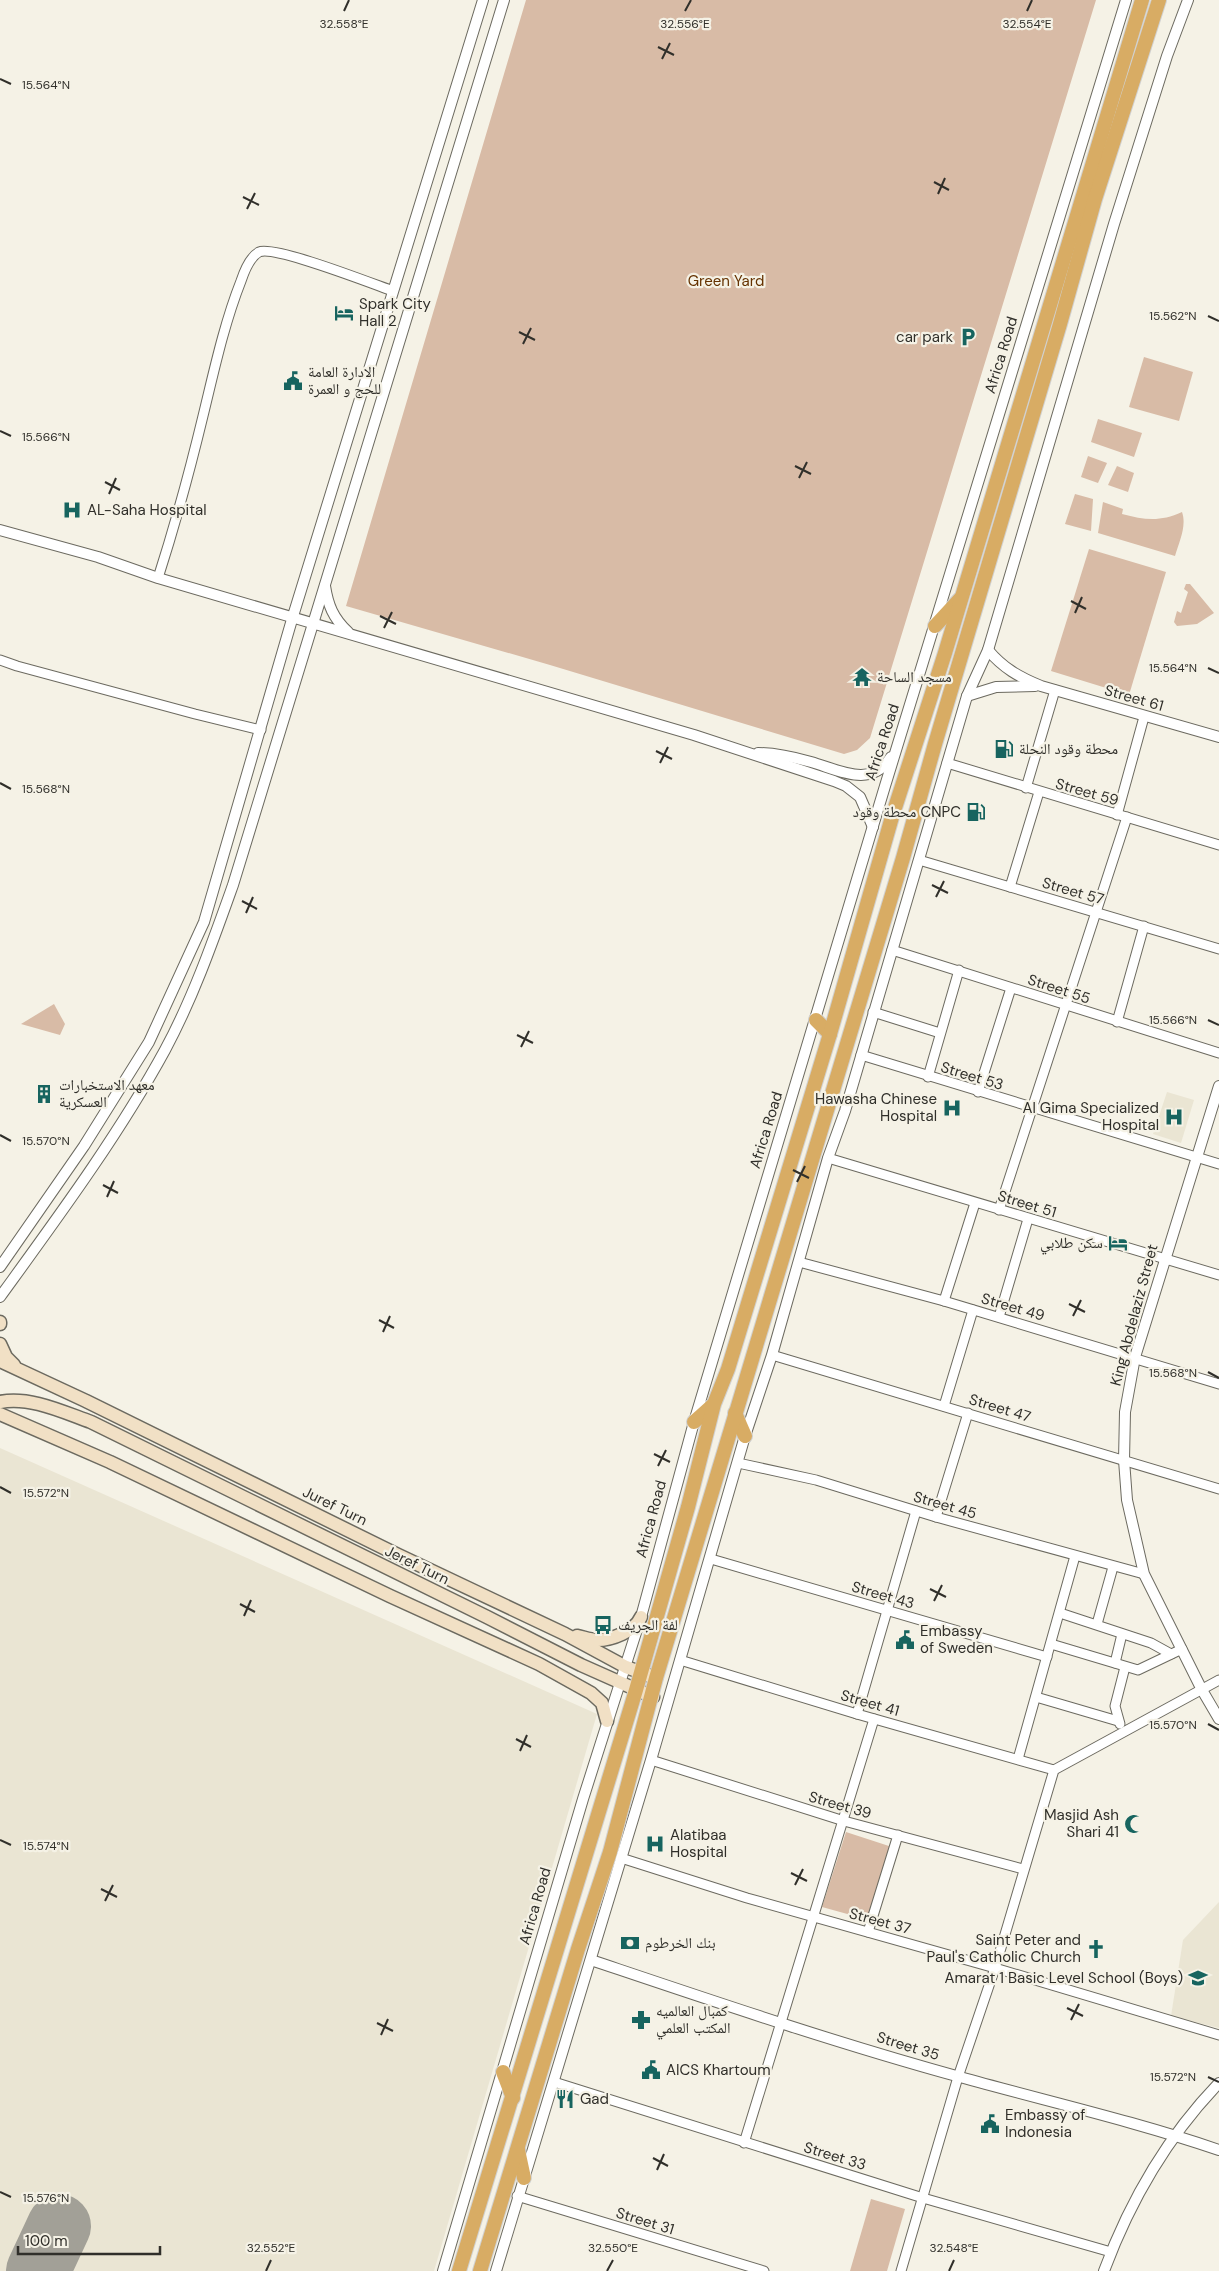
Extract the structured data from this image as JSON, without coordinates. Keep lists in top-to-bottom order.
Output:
{
  "streets": {
    "highway": ["Africa Road"],
    "main road": ["Juref Turn", "Jeref Turn"],
    "street": [
      "Street 61",
      "Street 59",
      "Street 57",
      "Street 55",
      "Street 53",
      "Street 51",
      "Street 49",
      "King Abdelaziz Street",
      "Street 47",
      "Street 45",
      "Street 43",
      "Street 41",
      "Street 39",
      "Street 37",
      "Street 35",
      "Street 33",
      "Street 31"
    ]
  },
  "crossings": [
    ["Africa Road", "Juref Turn"],
    ["Africa Road", "Jeref Turn"],
    ["Street 53", "King Abdelaziz Street"],
    ["Street 51", "King Abdelaziz Street"],
    ["Street 49", "King Abdelaziz Street"],
    ["King Abdelaziz Street", "Street 47"],
    ["King Abdelaziz Street", "Street 45"]
  ],
  "parks": ["Green Yard"],
  "places": {
    "hotel": ["Spark City Hall 2", "سكن طلابي"],
    "parking": ["car park"],
    "public building": [
      "الادارة العامة للحج و العمرة",
      "Embassy of Sweden",
      "AICS Khartoum",
      "Embassy of Indonesia"
    ],
    "hospital": [
      "AL-Saha Hospital",
      "Hawasha Chinese Hospital",
      "Al Gima Specialized Hospital",
      "Alatibaa Hospital"
    ],
    "temple": ["مسجد الساحة"],
    "fuel station": ["محطة وقود النحلة", "محطة وقود CNPC"],
    "building": ["معهد الاستخبارات العسكرية"],
    "bus stop": ["لفة الجريف"],
    "mosque": ["Masjid Ash Shari 41"],
    "bank": ["بنك الخرطوم"],
    "church": ["Saint Peter and Paul's Catholic Church"],
    "school or university": ["Amarat 1 Basic Level School (Boys)"],
    "pharmacy": ["كمبال العالميه المكتب العلمي"],
    "restaurant": ["Gad"]
  },
  "scale_bar": "100 m",
  "coordinates": [
    "32.558°E",
    "32.556°E",
    "32.554°E",
    "15.564°N",
    "15.562°N",
    "15.566°N",
    "15.568°N",
    "15.570°N",
    "15.572°N",
    "15.574°N",
    "15.576°N",
    "32.552°E",
    "32.550°E",
    "32.548°E"
  ]
}
